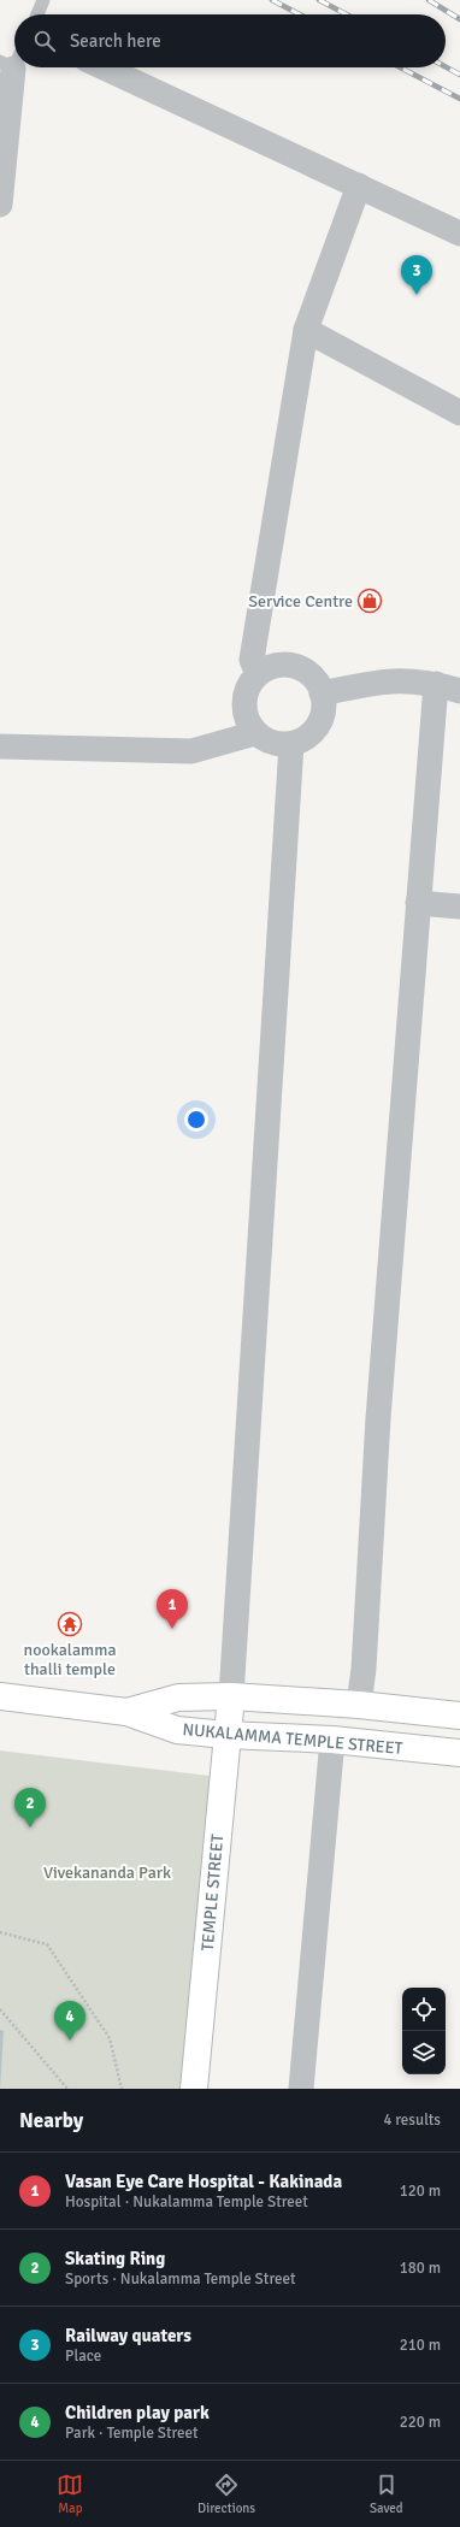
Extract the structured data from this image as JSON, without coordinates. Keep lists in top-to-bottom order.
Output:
{
  "streets": {
    "street": ["NUKALAMMA TEMPLE STREET", "TEMPLE STREET"]
  },
  "crossings": [
    ["NUKALAMMA TEMPLE STREET", "TEMPLE STREET"]
  ],
  "parks": ["Vivekananda Park"],
  "places": {
    "shop": ["Service Centre"],
    "temple": ["nookalamma thalli temple"]
  },
  "page": {
    "search": "Search here",
    "pins": [
      "3",
      "1",
      "2",
      "4"
    ],
    "heading": ["Nearby", "4 results"],
    "list": [
      {
        "mark": "1",
        "name": "Vasan Eye Care Hospital - Kakinada",
        "note": "Hospital · Nukalamma Temple Street",
        "value": "120 m"
      },
      {
        "mark": "2",
        "name": "Skating Ring",
        "note": "Sports · Nukalamma Temple Street",
        "value": "180 m"
      },
      {
        "mark": "3",
        "name": "Railway quaters",
        "note": "Place",
        "value": "210 m"
      },
      {
        "mark": "4",
        "name": "Children play park",
        "note": "Park · Temple Street",
        "value": "220 m"
      }
    ],
    "nav": ["Map", "Directions", "Saved"]
  }
}
